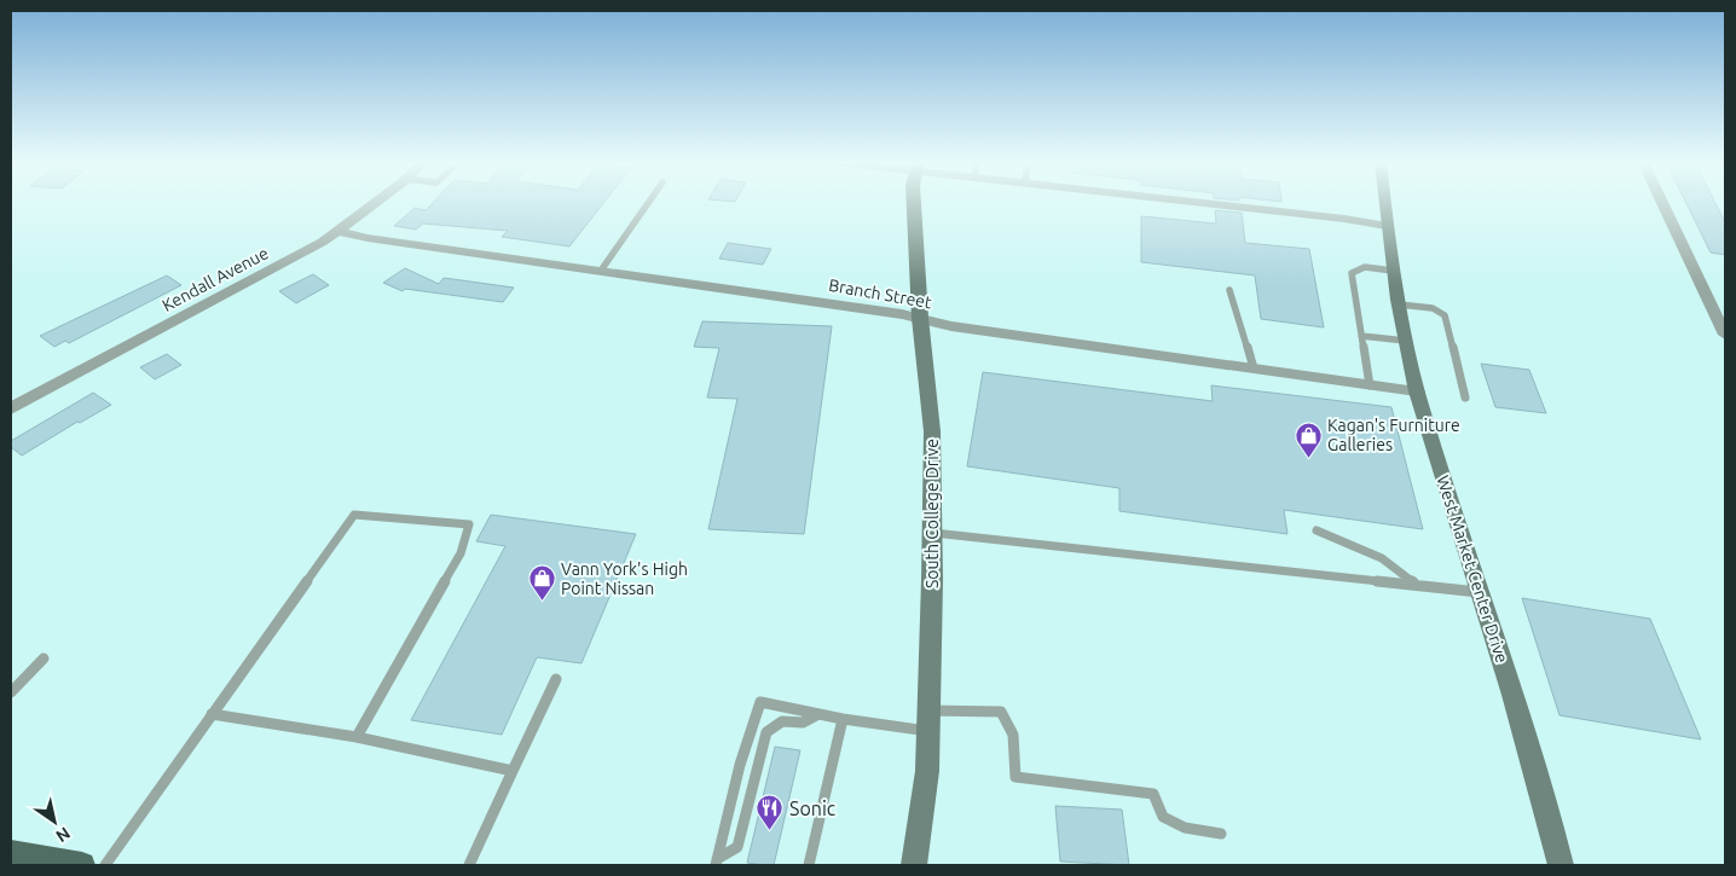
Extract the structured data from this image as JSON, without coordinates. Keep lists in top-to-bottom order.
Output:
{
  "streets": {
    "main road": ["South College Drive", "West Market Center Drive"],
    "street": ["Kendall Avenue", "Branch Street"]
  },
  "crossings": [
    ["Kendall Avenue", "Branch Street"],
    ["Branch Street", "South College Drive"],
    ["Branch Street", "West Market Center Drive"]
  ],
  "places": {
    "shop": ["Kagan's Furniture Galleries", "Vann York's High Point Nissan"],
    "restaurant": ["Sonic"]
  },
  "north": "bottom right"
}
